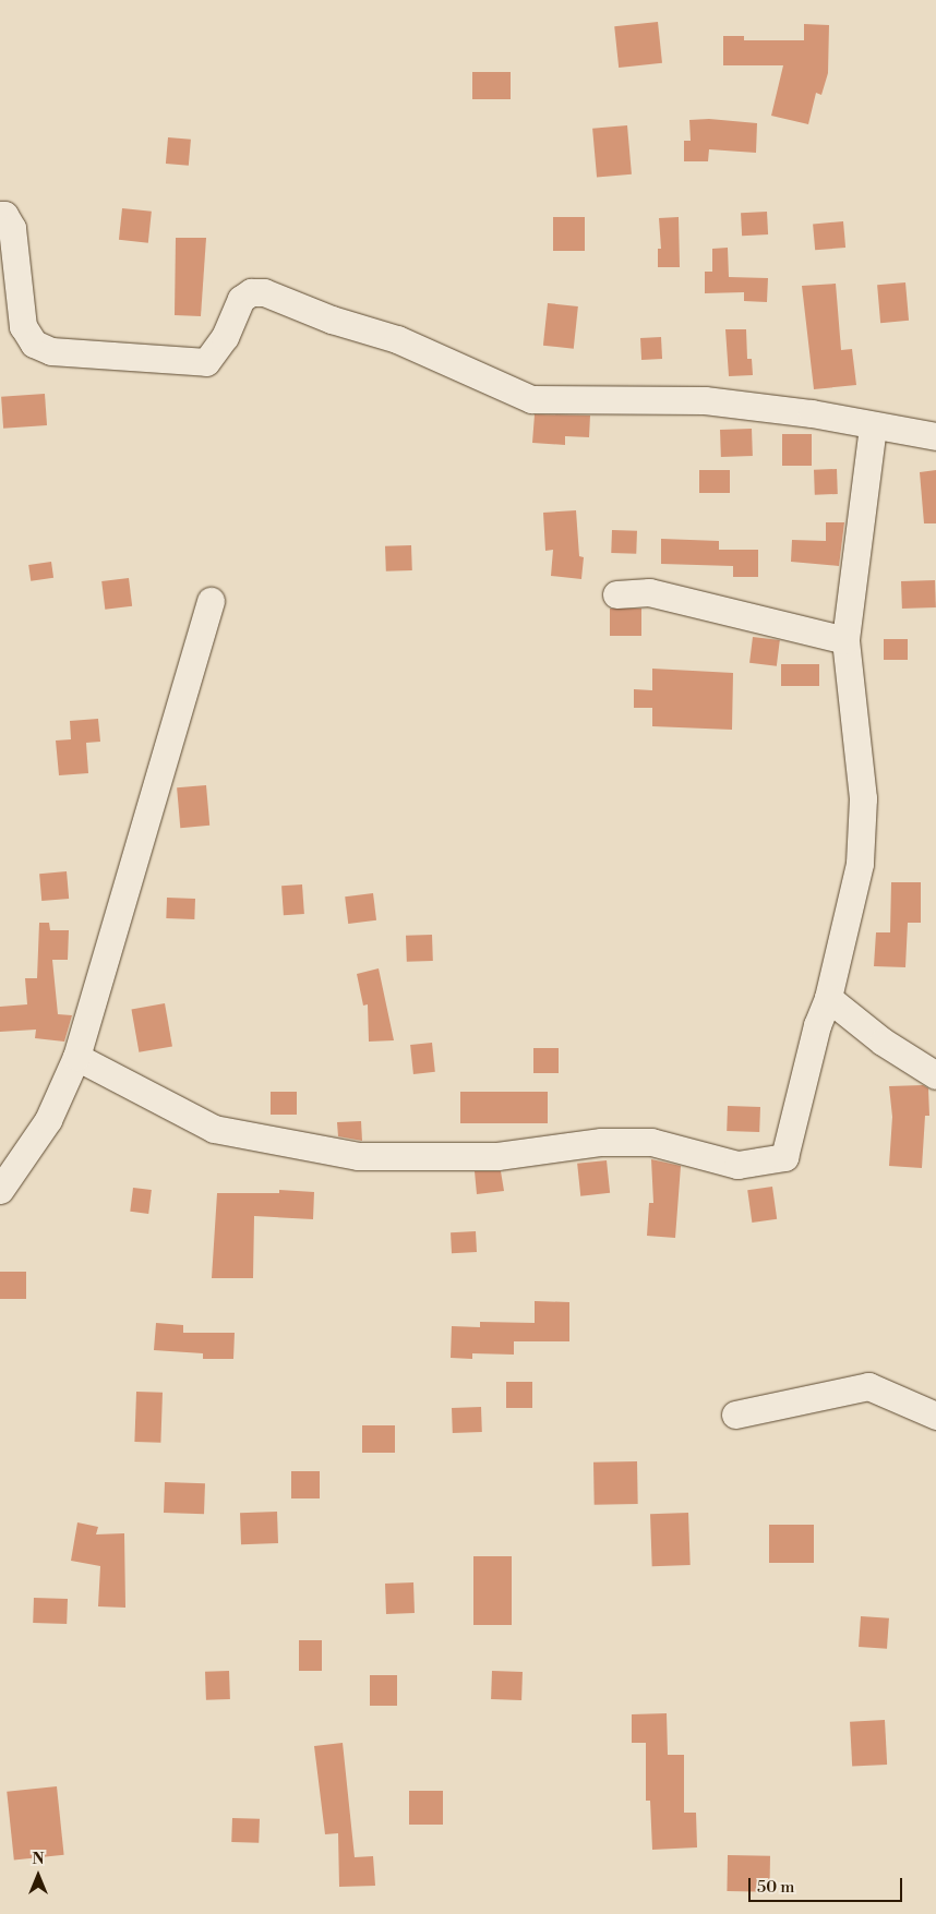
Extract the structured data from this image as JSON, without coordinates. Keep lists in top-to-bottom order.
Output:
{
  "scale_bar": "50 m",
  "north": "top"
}
